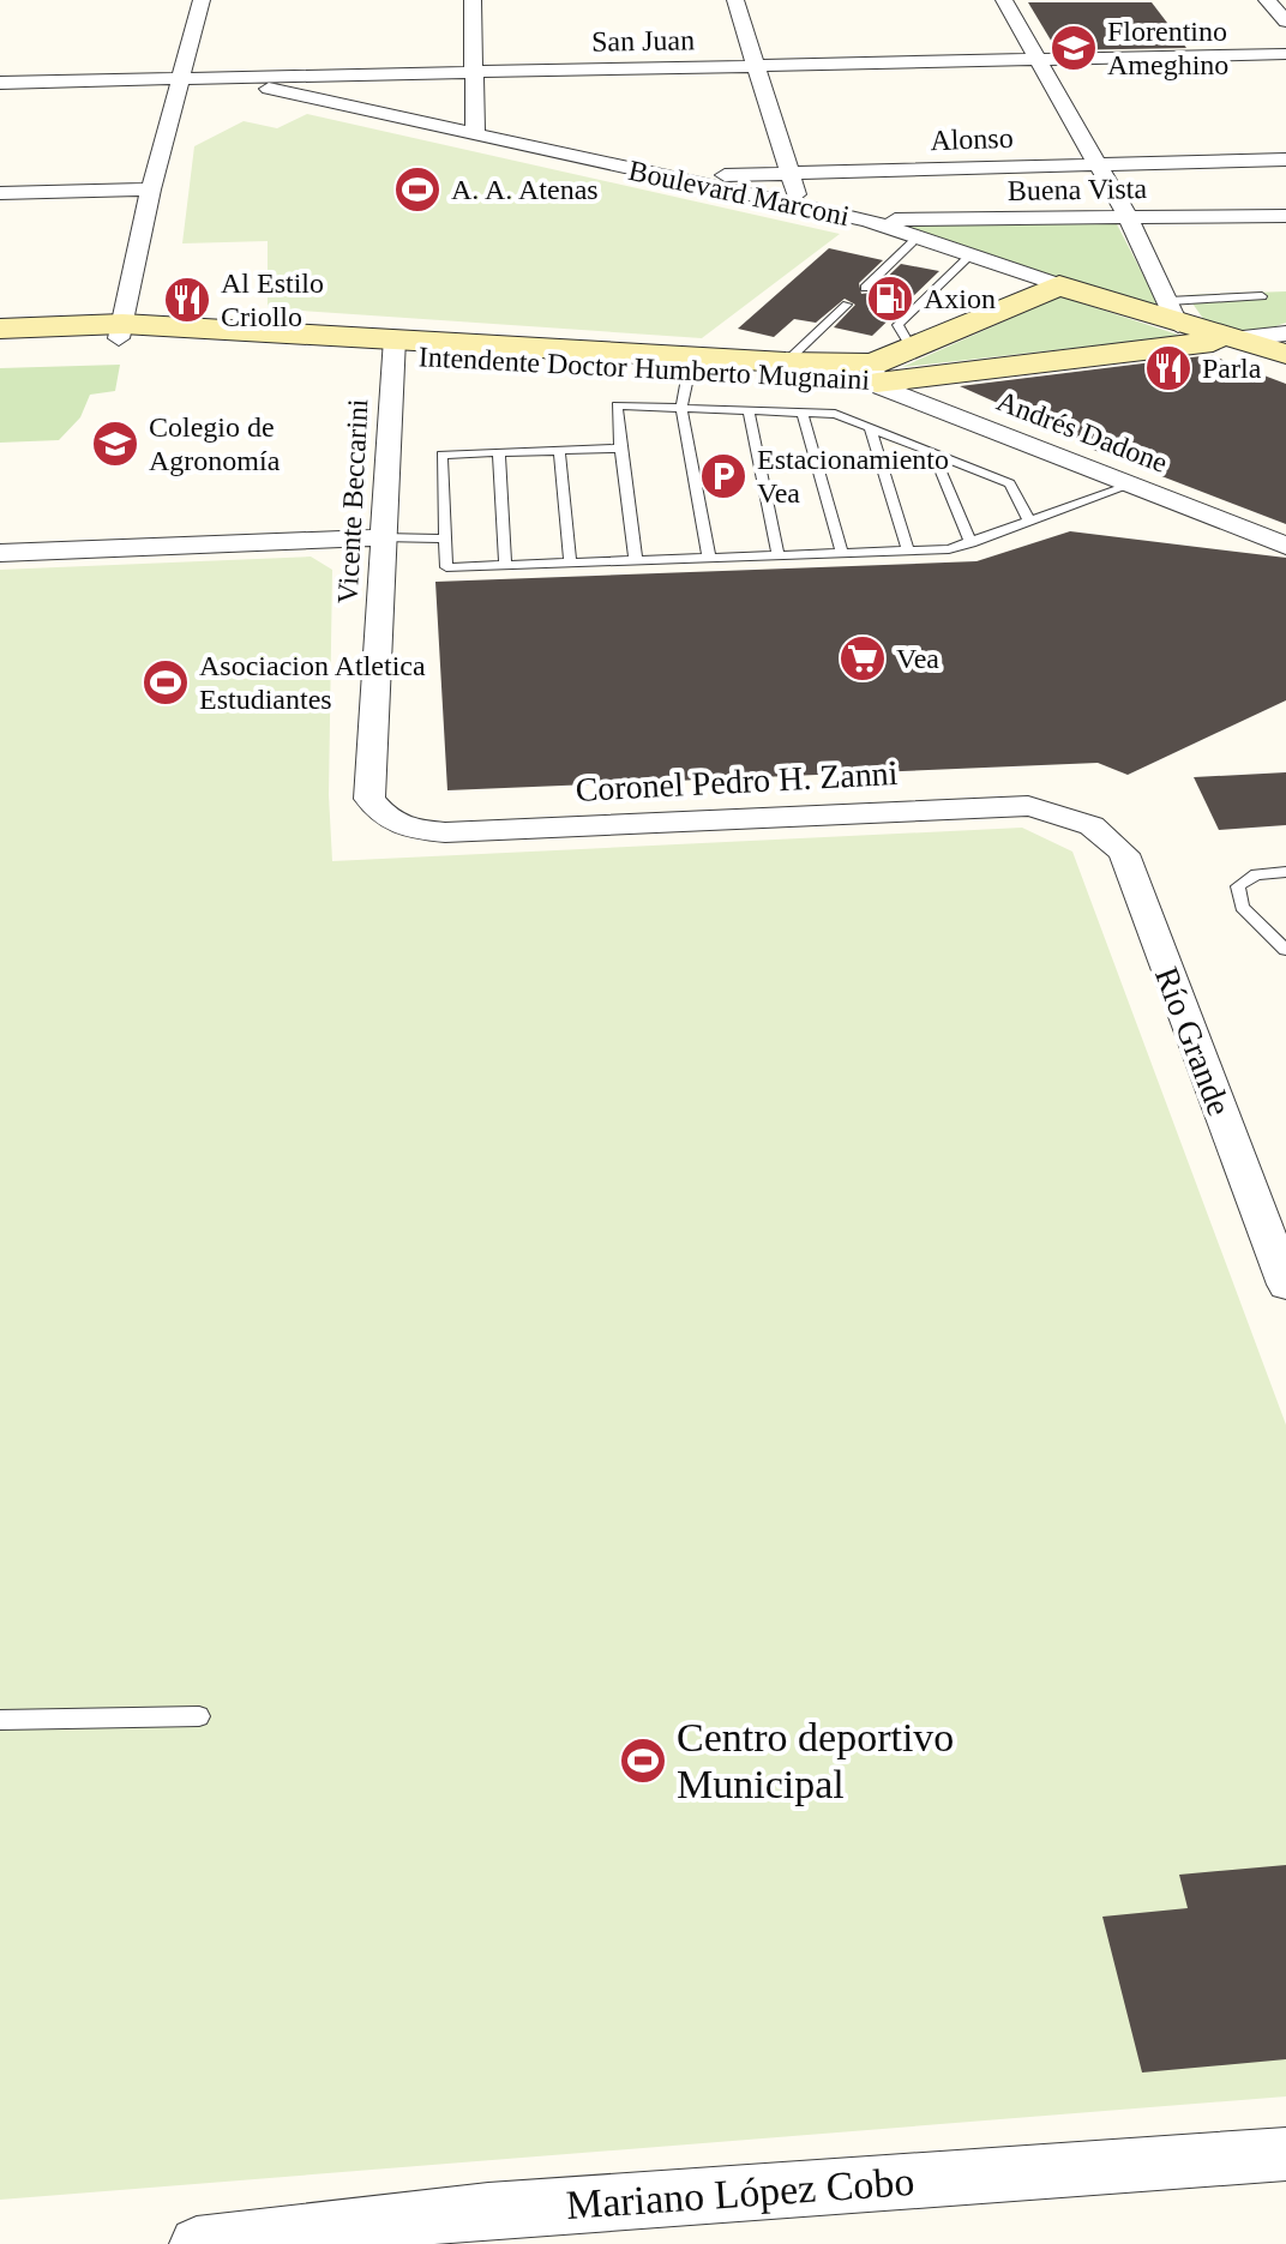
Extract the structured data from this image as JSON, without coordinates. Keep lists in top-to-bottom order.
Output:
{
  "streets": {
    "main road": ["Boulevard Marconi", "Intendente Doctor Humberto Mugnaini"],
    "street": [
      "San Juan",
      "Alonso",
      "Buena Vista",
      "Andrés Dadone",
      "Vicente Beccarini",
      "Coronel Pedro H. Zanni",
      "Río Grande",
      "Mariano López Cobo"
    ]
  },
  "crossings": [
    ["San Juan", "Boulevard Marconi"],
    ["Alonso", "Boulevard Marconi"],
    ["Buena Vista", "Boulevard Marconi"],
    ["Boulevard Marconi", "Intendente Doctor Humberto Mugnaini"],
    ["Intendente Doctor Humberto Mugnaini", "Andrés Dadone"],
    ["Intendente Doctor Humberto Mugnaini", "Vicente Beccarini"],
    ["Vicente Beccarini", "Coronel Pedro H. Zanni"],
    ["Coronel Pedro H. Zanni", "Río Grande"]
  ],
  "places": {
    "school or university": ["Florentino Ameghino", "Colegio de Agronomía"],
    "sports": ["A. A. Atenas", "Asociacion Atletica Estudiantes", "Centro deportivo Municipal"],
    "fuel station": ["Axion"],
    "restaurant": ["Al Estilo Criollo", "Parla"],
    "parking": ["Estacionamiento Vea"],
    "supermarket": ["Vea"]
  }
}
